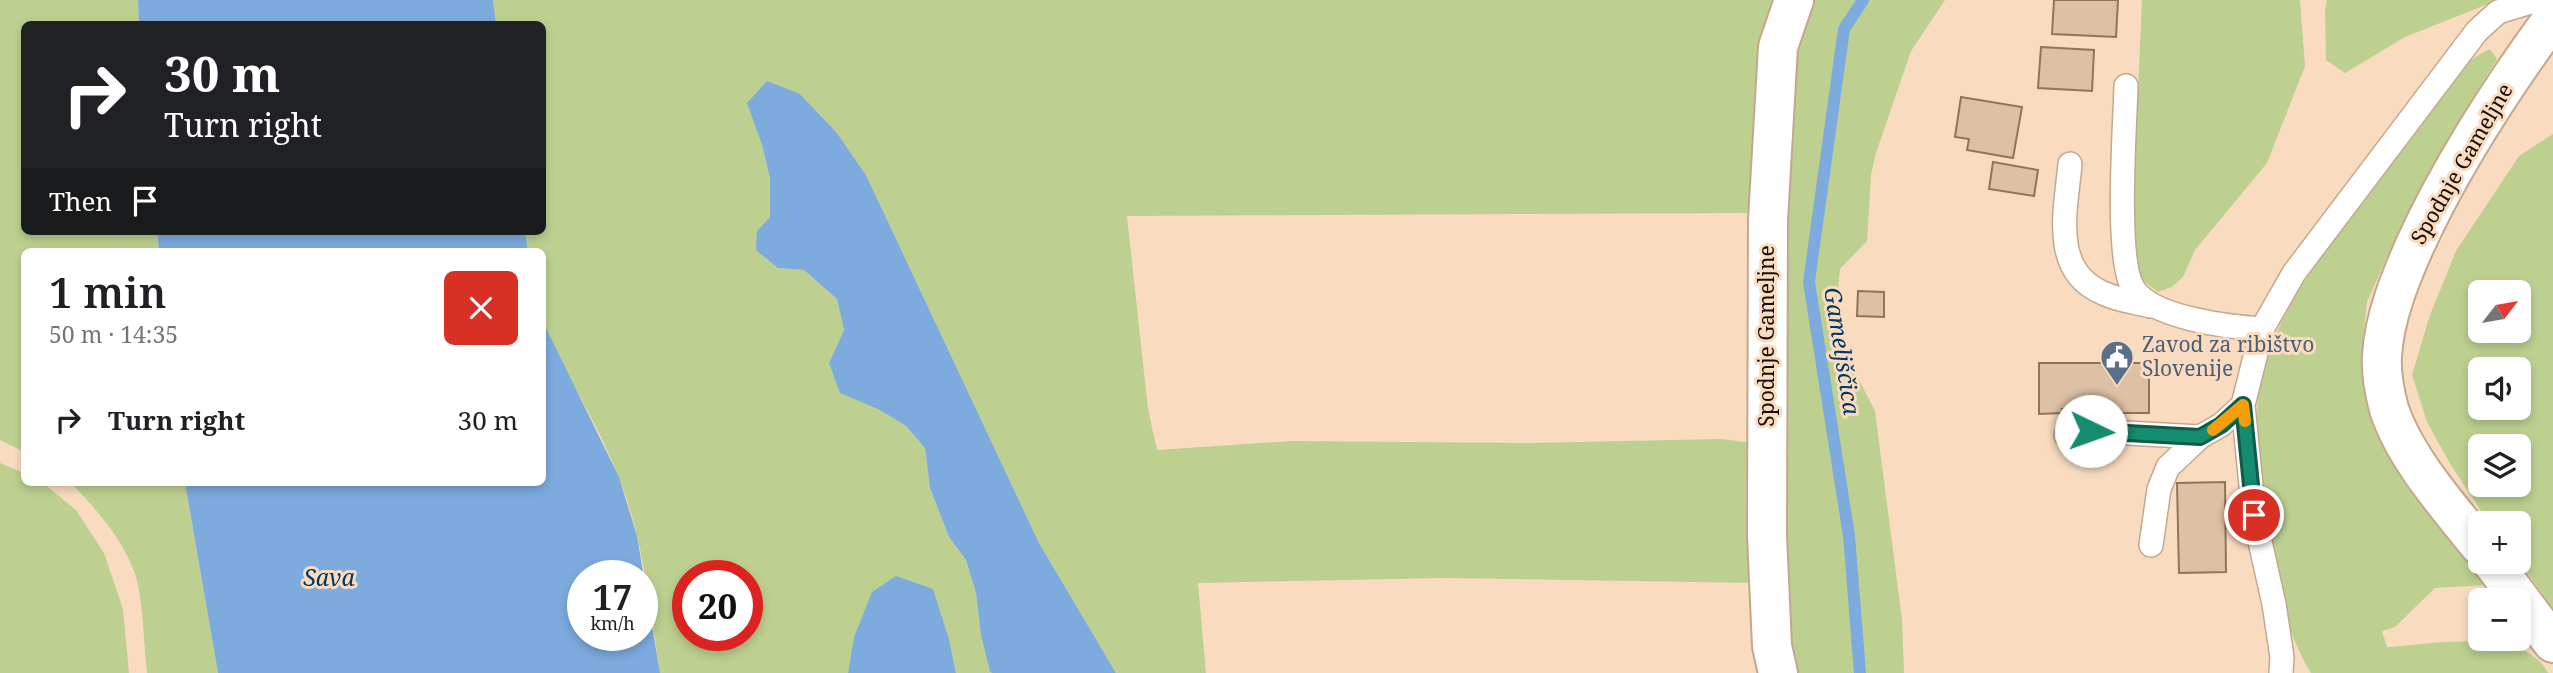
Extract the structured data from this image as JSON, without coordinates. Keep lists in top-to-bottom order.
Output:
{
  "streets": {
    "street": ["Spodnje Gameljne"]
  },
  "water": ["Gameljščica", "Sava"],
  "places": {
    "public building": ["Zavod za ribištvo Slovenije"]
  },
  "north": "top right",
  "page": {
    "turn": ["30 m", "Turn right"],
    "then": "Then",
    "heading": ["1 min", "50 m · 14:35"],
    "map_buttons": ["+", "−"],
    "list": [
      {
        "name": "Turn right",
        "value": "30 m"
      }
    ],
    "speed": "17 km/h",
    "limit": "20"
  }
}
